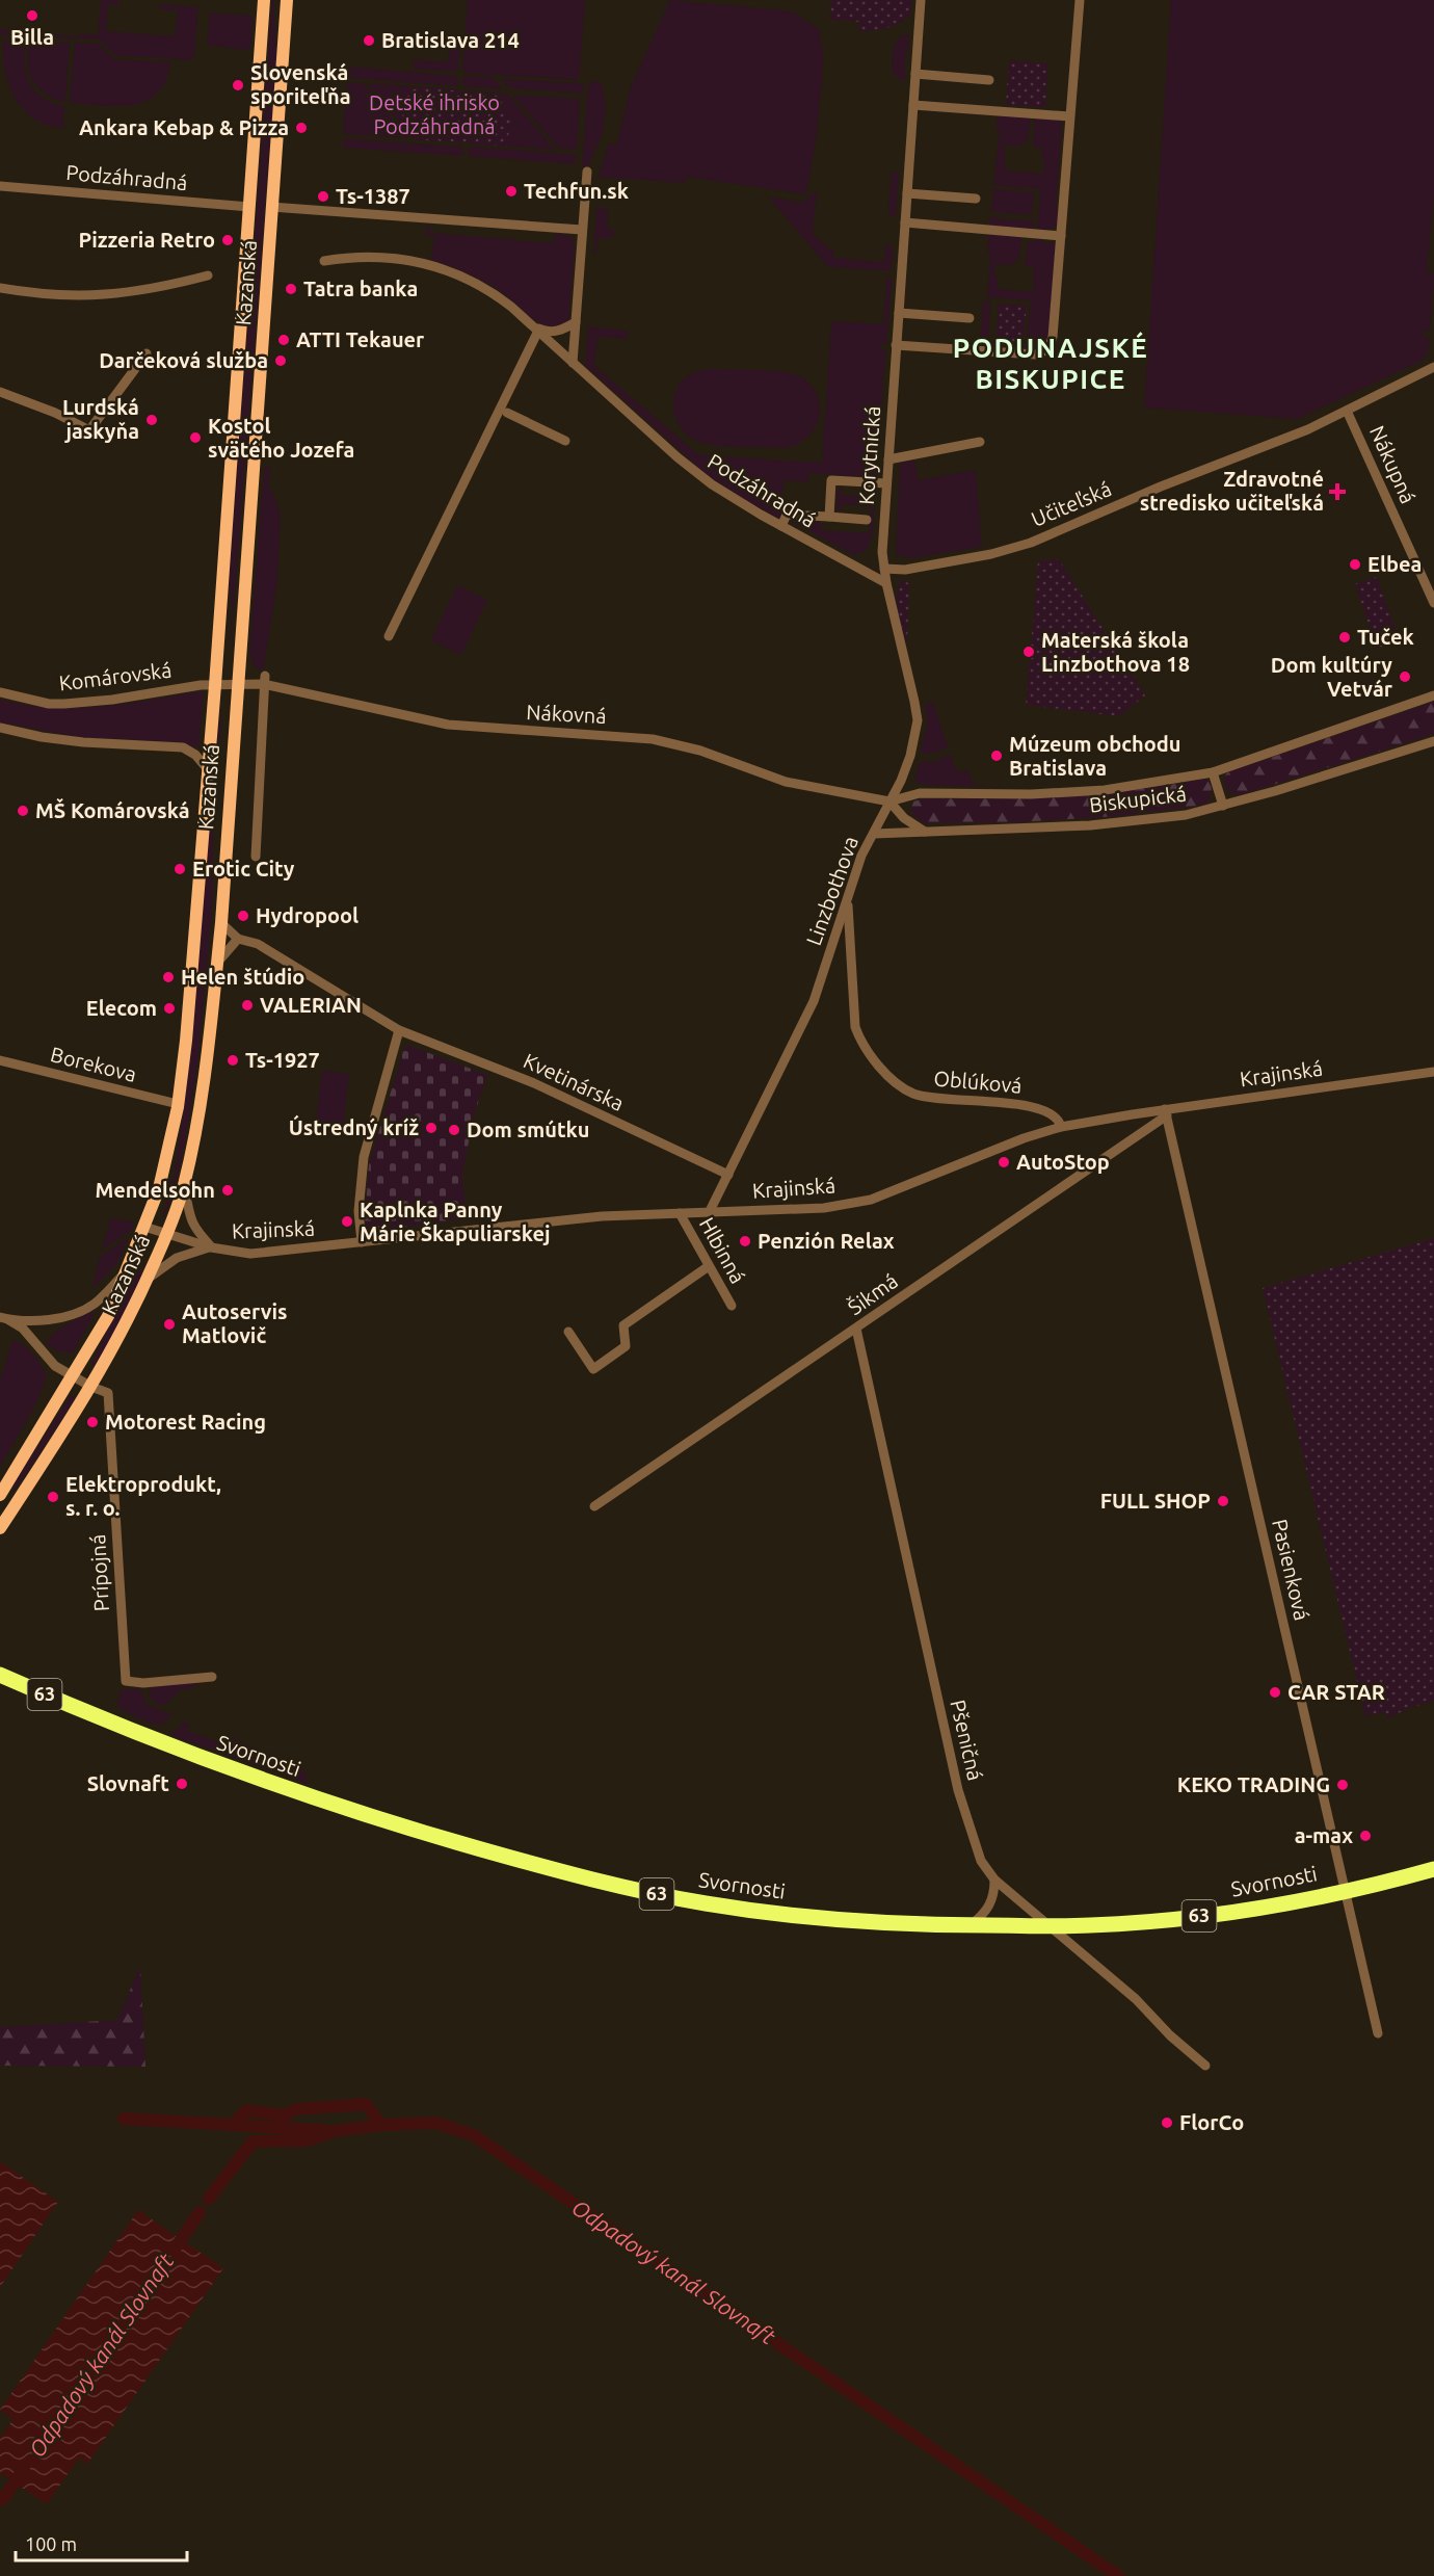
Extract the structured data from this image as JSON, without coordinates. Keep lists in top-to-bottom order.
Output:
{
  "streets": {
    "main road": ["Kazanská", "63", "Svornosti"],
    "street": [
      "Podzáhradná",
      "Korytnická",
      "Nákupná",
      "Učiteľská",
      "Komárovská",
      "Nákovná",
      "Biskupická",
      "Linzbothova",
      "Borekova",
      "Krajinská",
      "Kvetinárska",
      "Oblúková",
      "Hlbinná",
      "Šikmá",
      "Pasienková",
      "Prípojná",
      "Pšeničná"
    ]
  },
  "crossings": [
    ["Podzáhradná", "Kazanská"],
    ["Podzáhradná", "Linzbothova"],
    ["Kazanská", "Komárovská"],
    ["Kazanská", "Nákovná"],
    ["Kazanská", "Borekova"],
    ["Kazanská", "Krajinská"],
    ["Kazanská", "Kvetinárska"],
    ["Kazanská", "Prípojná"],
    ["Korytnická", "Učiteľská"],
    ["Korytnická", "Linzbothova"],
    ["Nákupná", "Učiteľská"],
    ["Učiteľská", "Linzbothova"],
    ["Komárovská", "Nákovná"],
    ["Nákovná", "Biskupická"],
    ["Nákovná", "Linzbothova"],
    ["Biskupická", "Linzbothova"],
    ["Linzbothova", "Krajinská"],
    ["Linzbothova", "Kvetinárska"],
    ["Linzbothova", "Oblúková"],
    ["Krajinská", "Oblúková"],
    ["Krajinská", "Hlbinná"],
    ["Krajinská", "Šikmá"],
    ["Krajinská", "Pasienková"],
    ["Šikmá", "Pasienková"],
    ["Šikmá", "Pšeničná"],
    ["Pasienková", "Svornosti"],
    ["Pšeničná", "Svornosti"]
  ],
  "districts": ["PODUNAJSKÉ BISKUPICE"],
  "water": ["Odpadový kanál Slovnaft"],
  "parks": ["Detské ihrisko Podzáhradná"],
  "places": {
    "other": [
      "Billa",
      "Bratislava 214",
      "Slovenská sporiteľňa",
      "Ankara Kebap & Pizza",
      "Techfun.sk",
      "Ts-1387",
      "Pizzeria Retro",
      "Tatra banka",
      "ATTI Tekauer",
      "Darčeková služba",
      "Lurdská jaskyňa",
      "Kostol svätého Jozefa",
      "Elbea",
      "Tuček",
      "Materská škola Linzbothova 18",
      "Dom kultúry Vetvár",
      "Múzeum obchodu Bratislava",
      "MŠ Komárovská",
      "Erotic City",
      "Hydropool",
      "Helen štúdio",
      "VALERIAN",
      "Elecom",
      "Ts-1927",
      "Ústredný kríž",
      "Dom smútku",
      "AutoStop",
      "Mendelsohn",
      "Kaplnka Panny Márie Škapuliarskej",
      "Penzión Relax",
      "Autoservis Matlovič",
      "Motorest Racing",
      "Elektroprodukt, s. r. o.",
      "FULL SHOP",
      "CAR STAR",
      "Slovnaft",
      "KEKO TRADING",
      "a-max",
      "FlorCo"
    ],
    "health": ["Zdravotné stredisko učiteľská"]
  },
  "scale_bar": "100 m"
}
